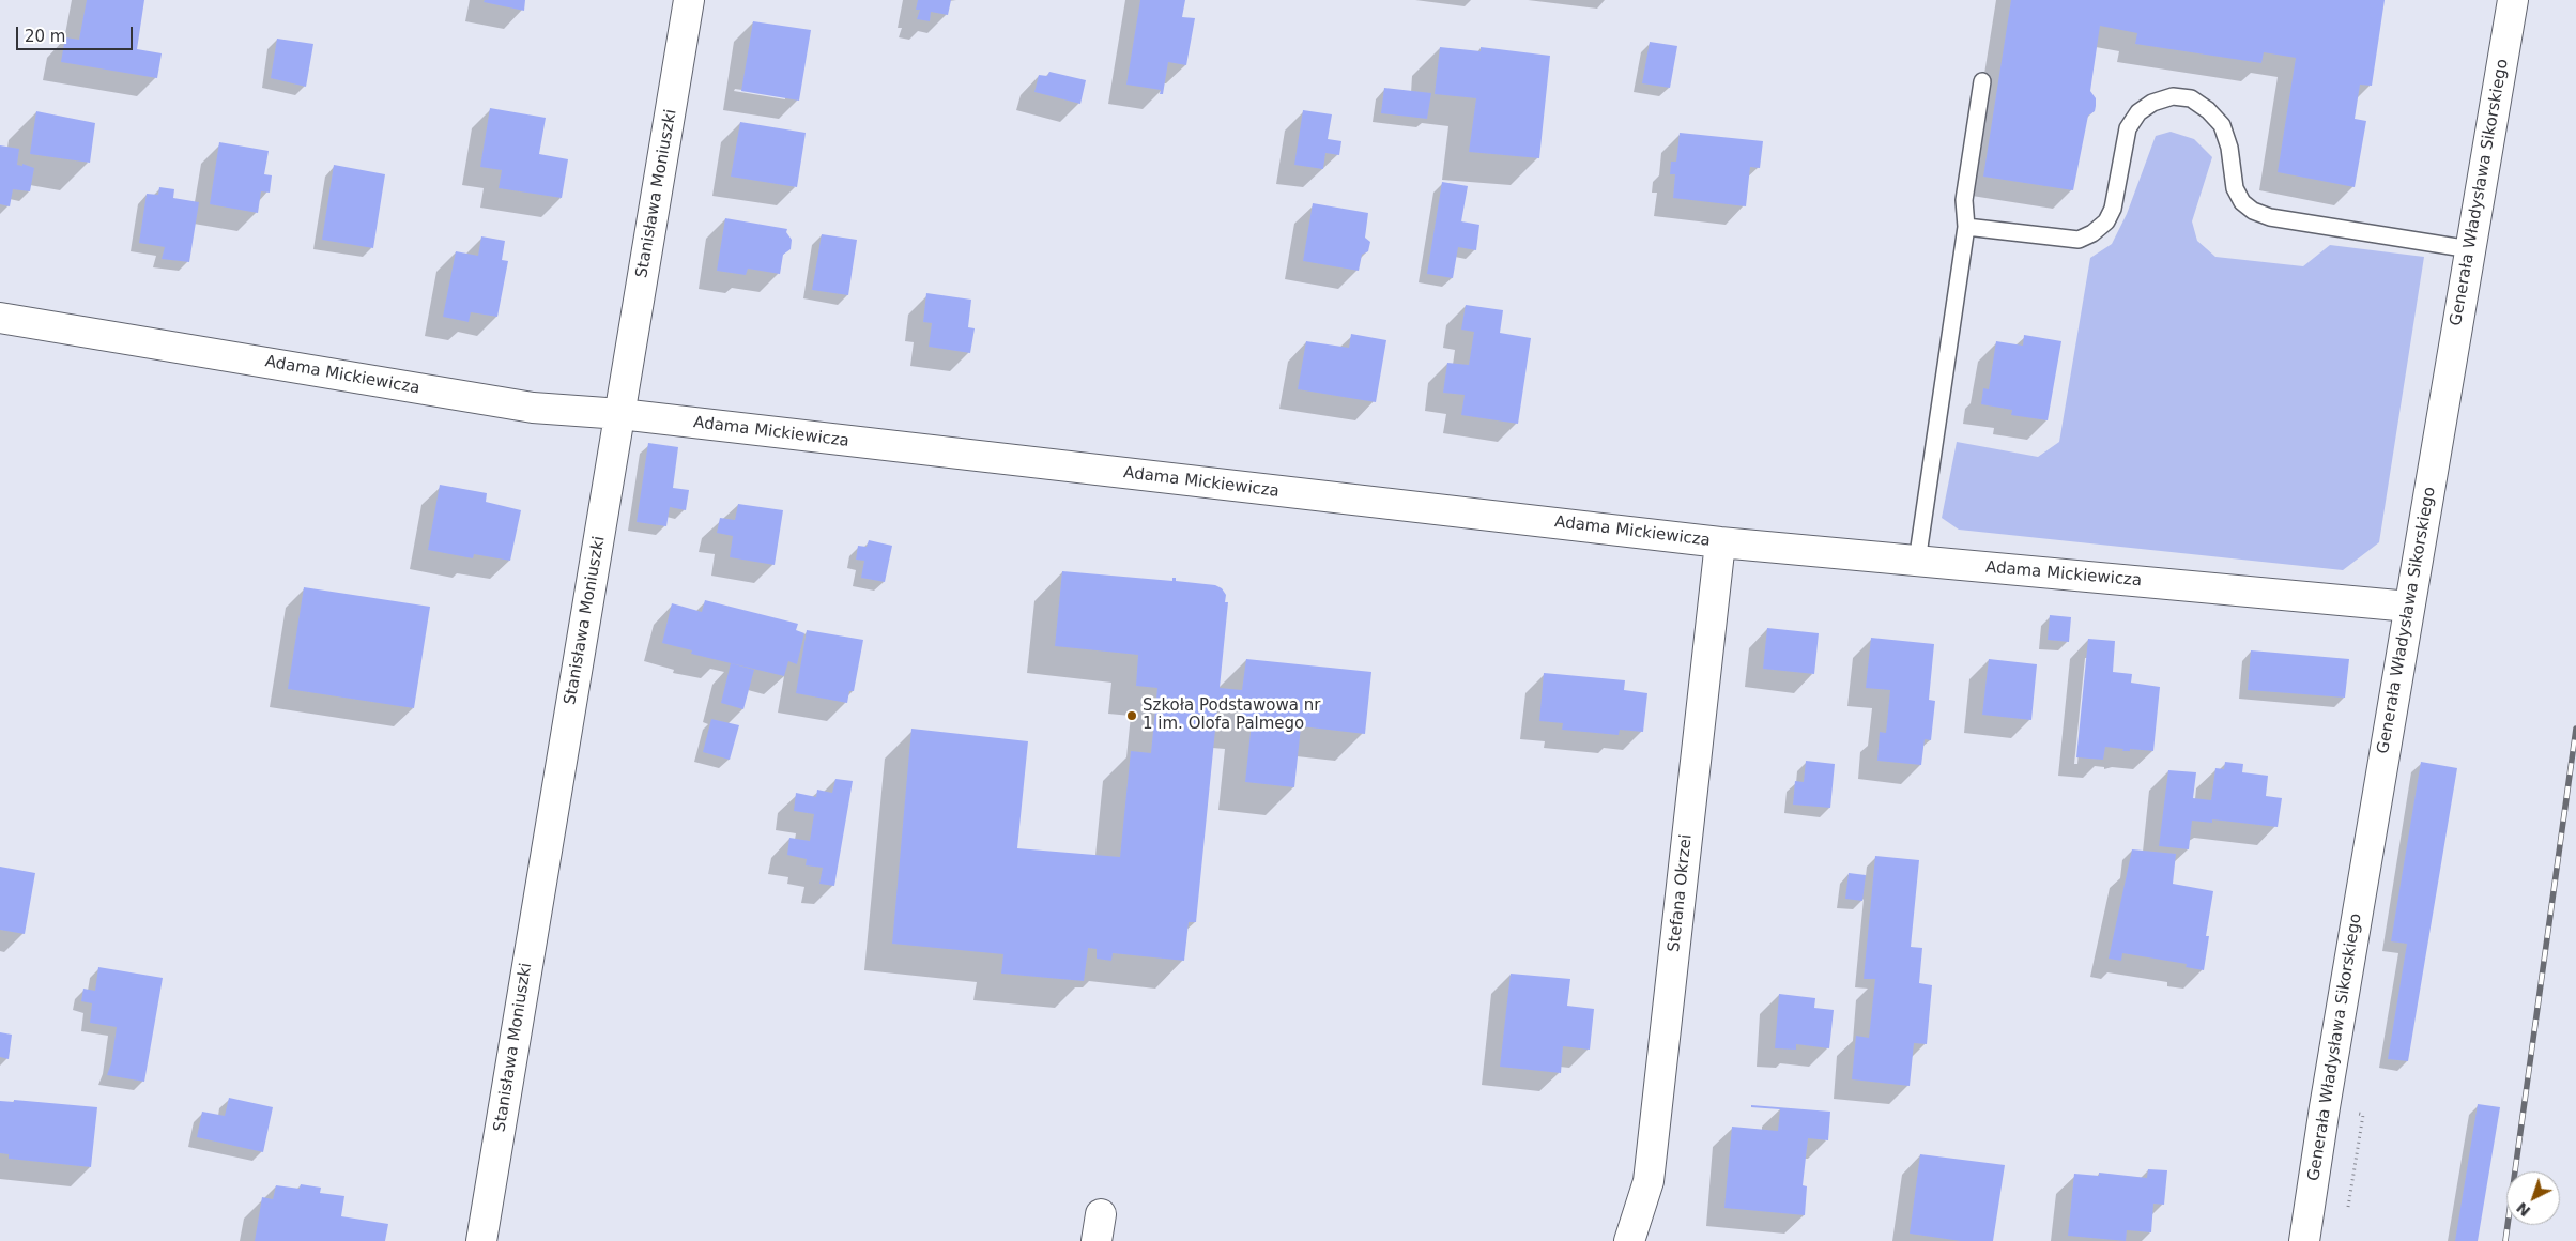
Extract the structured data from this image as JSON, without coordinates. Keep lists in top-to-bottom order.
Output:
{
  "streets": {
    "street": [
      "Generała Władysława Sikorskiego",
      "Stanisława Moniuszki",
      "Adama Mickiewicza",
      "Stefana Okrzei"
    ]
  },
  "crossings": [
    ["Generała Władysława Sikorskiego", "Adama Mickiewicza"],
    ["Stanisława Moniuszki", "Adama Mickiewicza"],
    ["Adama Mickiewicza", "Stefana Okrzei"]
  ],
  "places": ["Szkoła Podstawowa nr 1 im. Olofa Palmego"],
  "scale_bar": "20 m",
  "north": "bottom left"
}
